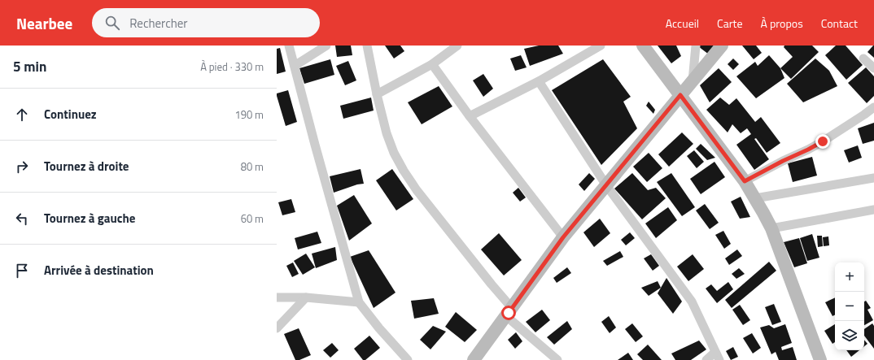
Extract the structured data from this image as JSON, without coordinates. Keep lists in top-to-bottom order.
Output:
{
  "page": {
    "header": "Nearbee",
    "search": "Rechercher",
    "nav": [
      "Accueil",
      "Carte",
      "À propos",
      "Contact"
    ],
    "heading": ["5 min", "À pied · 330 m"],
    "list": [
      ["Continuez", "190 m"],
      ["Tournez à droite", "80 m"],
      ["Tournez à gauche", "60 m"],
      "Arrivée à destination"
    ],
    "map_buttons": ["+", "−"]
  }
}
